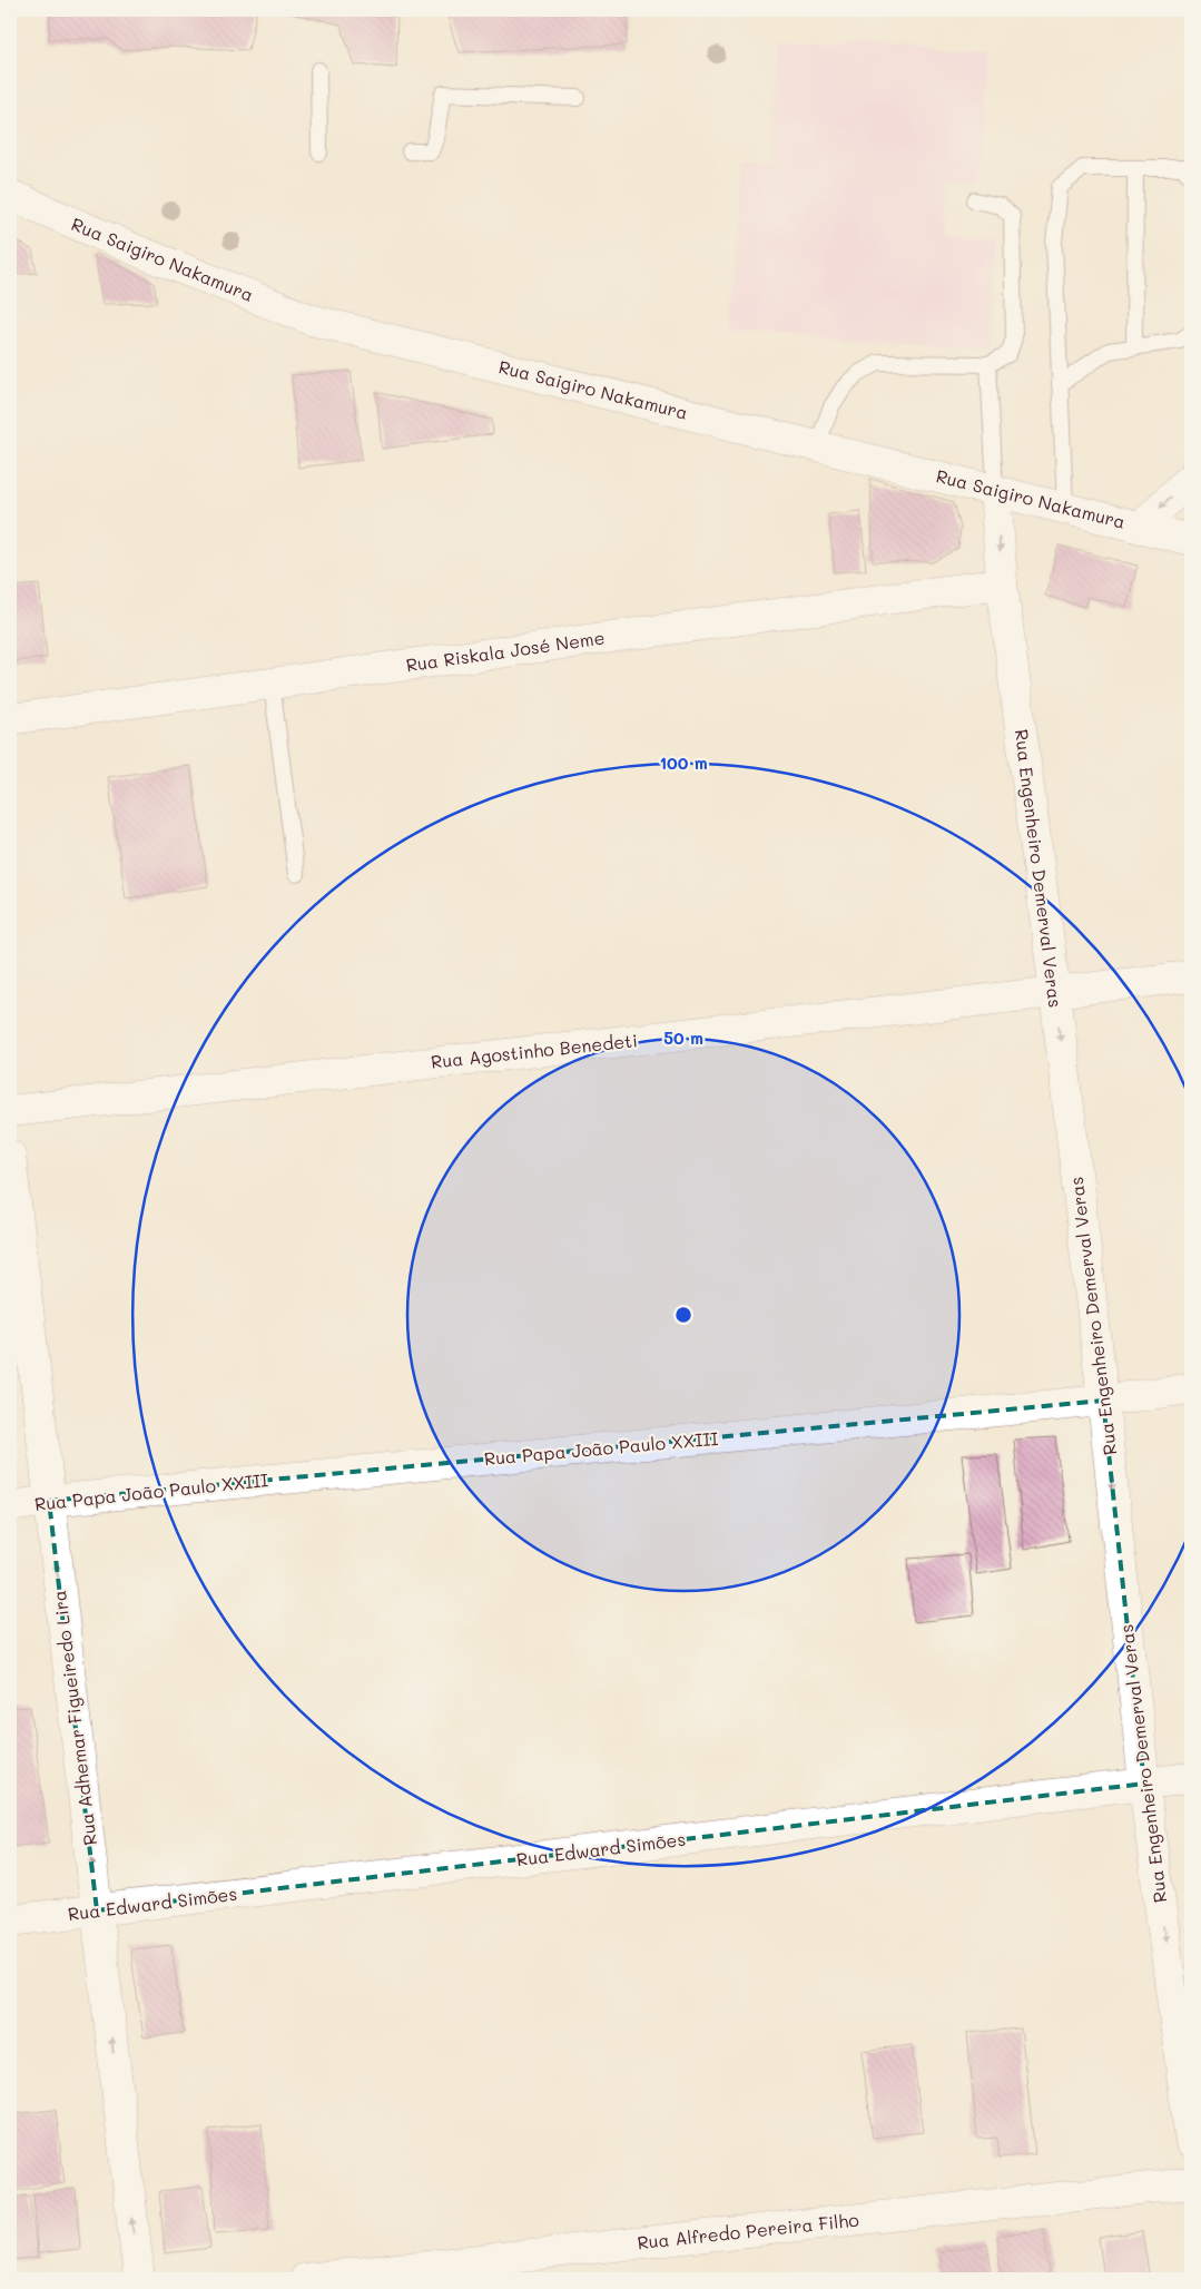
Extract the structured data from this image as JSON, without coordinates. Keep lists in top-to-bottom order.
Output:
{
  "streets": {
    "street": [
      "Rua Saigiro Nakamura",
      "Rua Riskala José Neme",
      "Rua Engenheiro Demerval Veras",
      "Rua Agostinho Benedeti",
      "Rua Papa João Paulo XXIII",
      "Rua Adhemar Figueiredo Lira",
      "Rua Edward Simões",
      "Rua Alfredo Pereira Filho"
    ]
  },
  "crossings": [
    ["Rua Saigiro Nakamura", "Rua Engenheiro Demerval Veras"],
    ["Rua Riskala José Neme", "Rua Engenheiro Demerval Veras"],
    ["Rua Engenheiro Demerval Veras", "Rua Agostinho Benedeti"],
    ["Rua Engenheiro Demerval Veras", "Rua Papa João Paulo XXIII"],
    ["Rua Engenheiro Demerval Veras", "Rua Edward Simões"],
    ["Rua Papa João Paulo XXIII", "Rua Adhemar Figueiredo Lira"],
    ["Rua Adhemar Figueiredo Lira", "Rua Edward Simões"]
  ],
  "one_way": ["Rua Engenheiro Demerval Veras", "Rua Adhemar Figueiredo Lira"],
  "rings": ["100 m", "50 m"]
}
